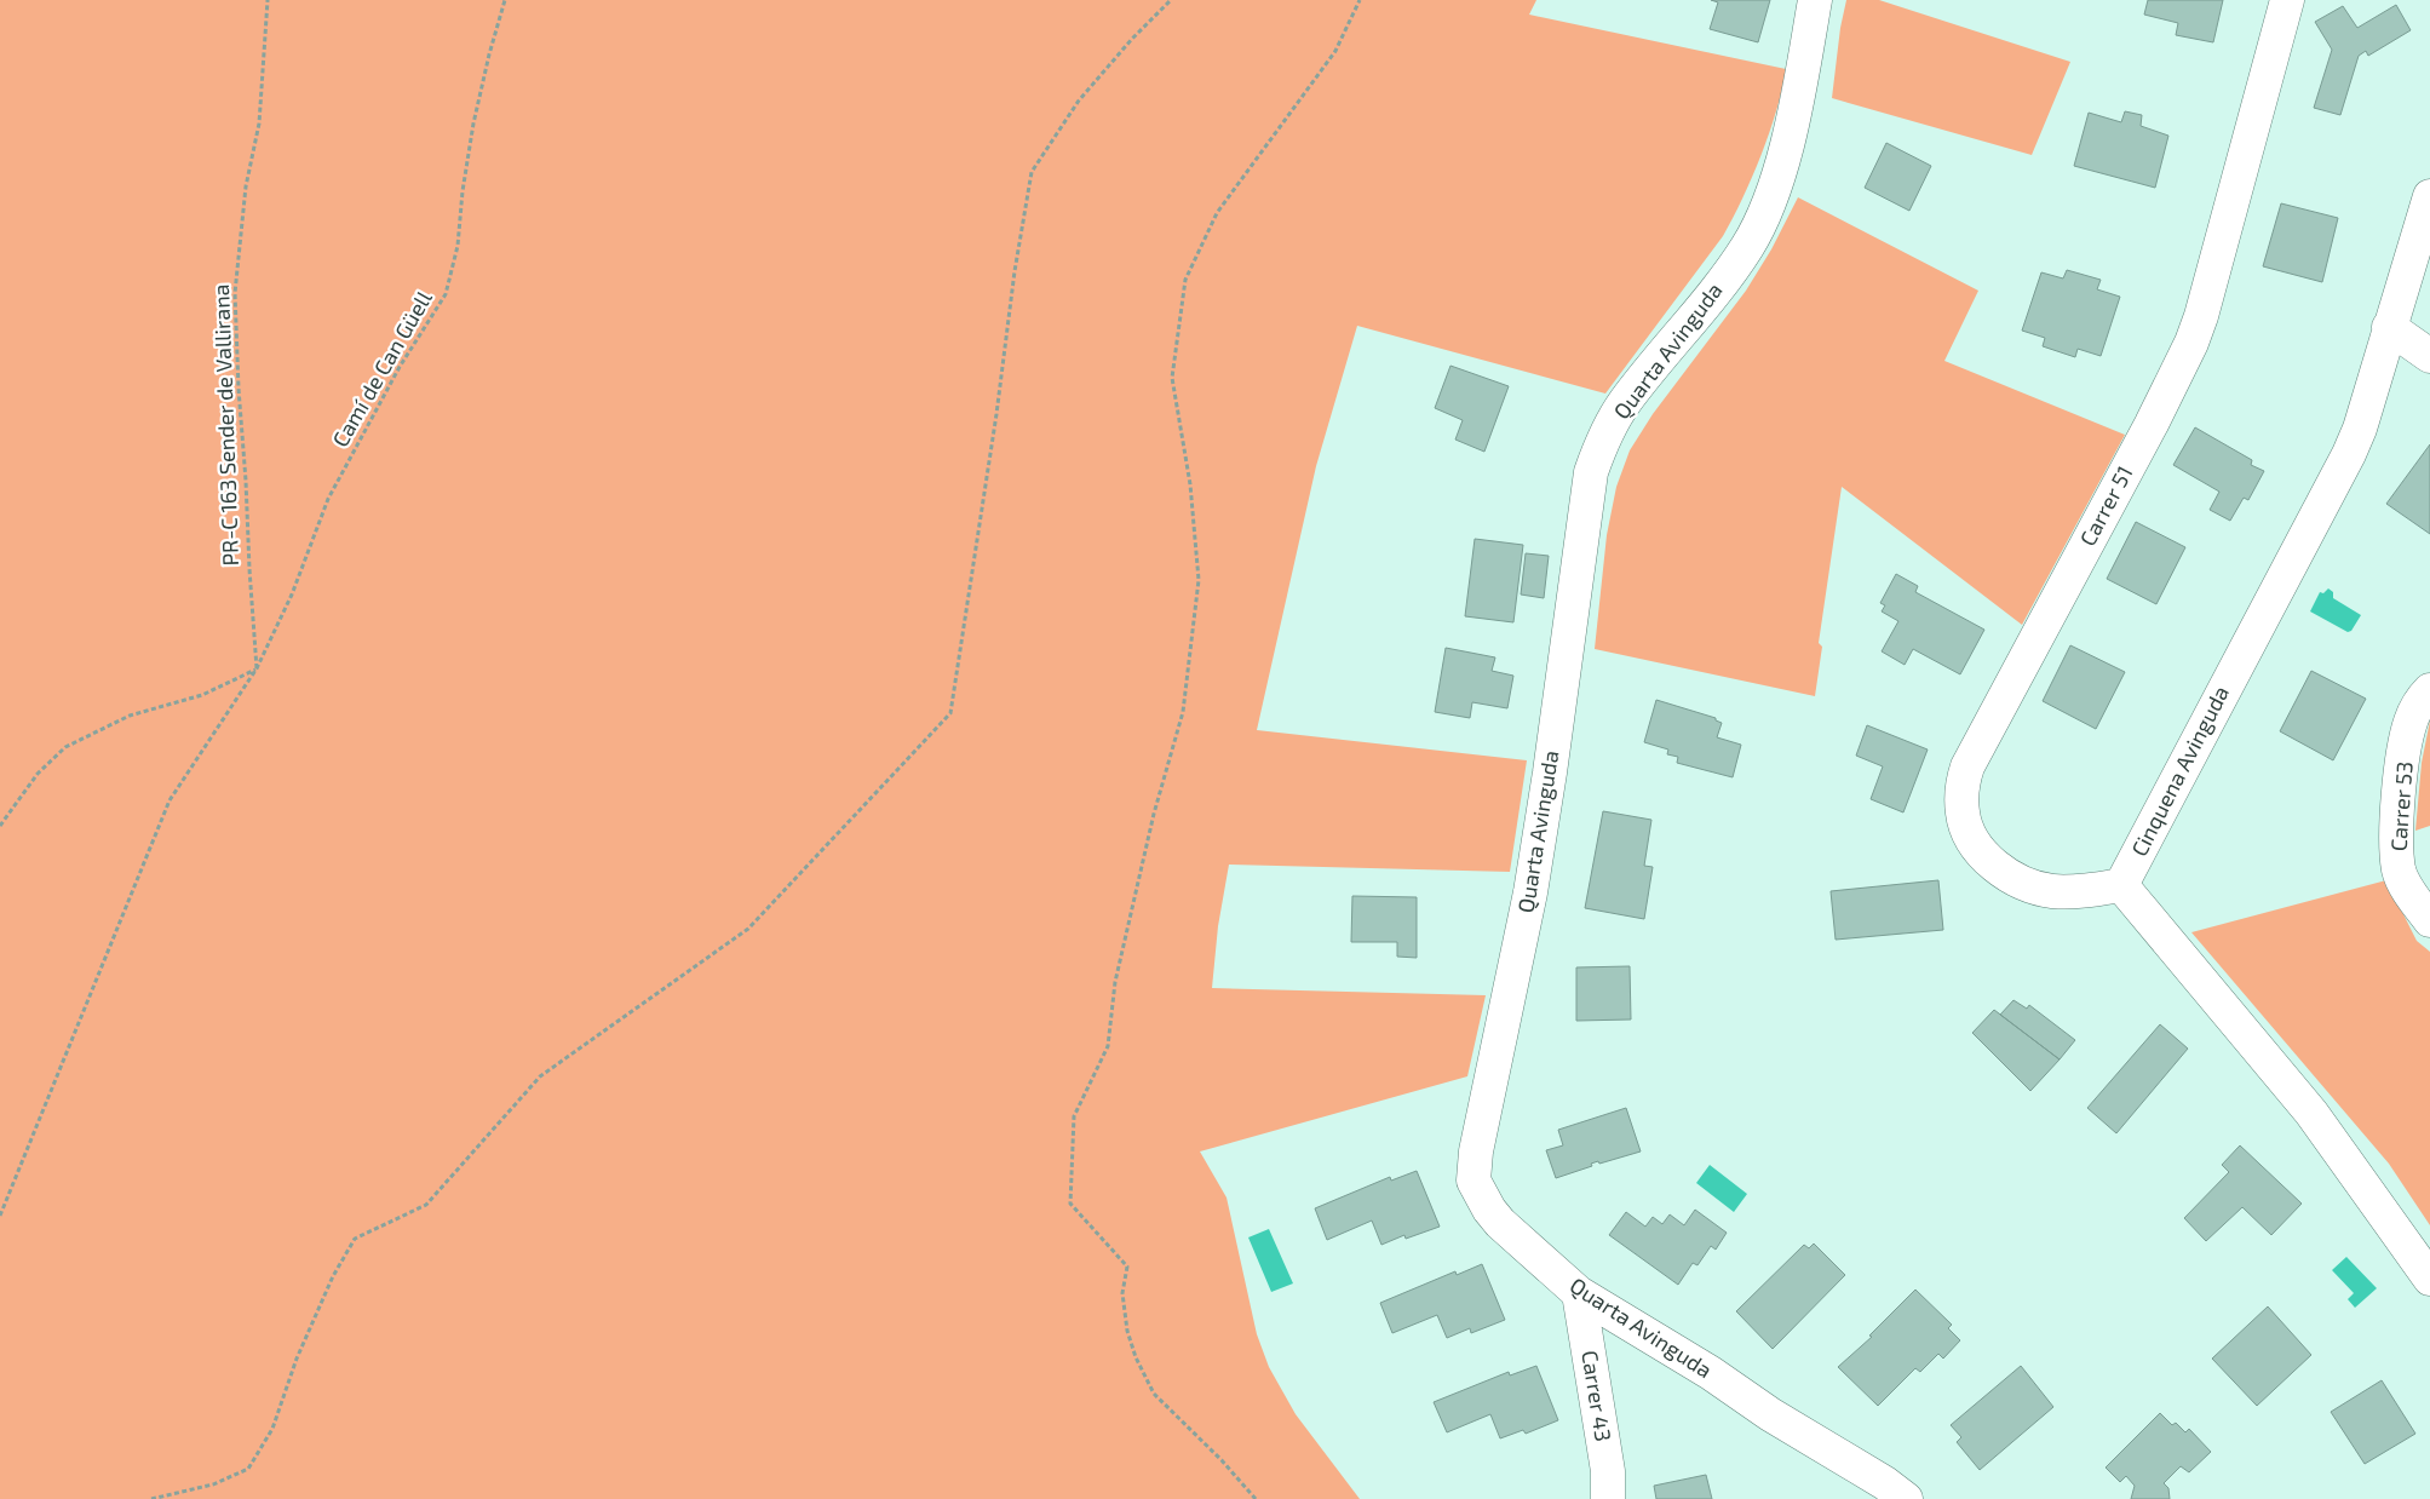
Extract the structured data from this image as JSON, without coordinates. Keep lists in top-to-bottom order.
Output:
{
  "streets": {
    "street": [
      "Quarta Avinguda",
      "Carrer 51",
      "Cinquena Avinguda",
      "Carrer 53",
      "Carrer 43"
    ],
    "path": ["Camí de Can Güell", "PR-C 163 Sender de Vallirana"]
  },
  "crossings": [
    ["Quarta Avinguda", "Carrer 43"],
    ["Camí de Can Güell", "PR-C 163 Sender de Vallirana"],
    ["Carrer 51", "Cinquena Avinguda"]
  ]
}
